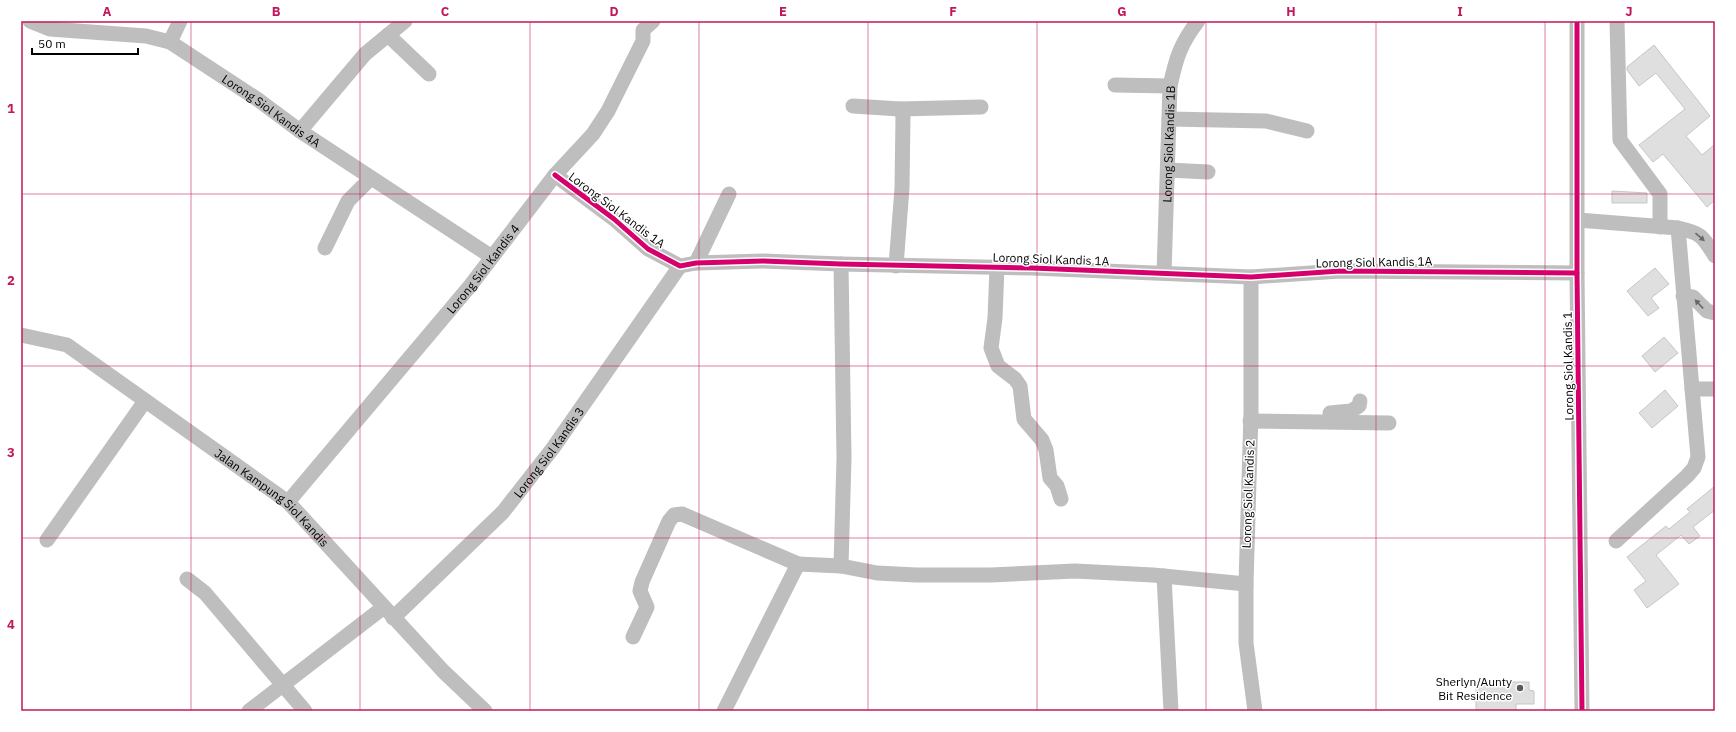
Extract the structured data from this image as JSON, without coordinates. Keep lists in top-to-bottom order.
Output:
{
  "streets": {
    "street": [
      "Lorong Siol Kandis 4A",
      "Lorong Siol Kandis 1B",
      "Lorong Siol Kandis 1A",
      "Lorong Siol Kandis 4",
      "Lorong Siol Kandis 1",
      "Lorong Siol Kandis 3",
      "Lorong Siol Kandis 2",
      "Jalan Kampung Siol Kandis"
    ]
  },
  "crossings": [
    ["Lorong Siol Kandis 4A", "Lorong Siol Kandis 4"],
    ["Lorong Siol Kandis 1B", "Lorong Siol Kandis 1A"],
    ["Lorong Siol Kandis 1A", "Lorong Siol Kandis 4"],
    ["Lorong Siol Kandis 1A", "Lorong Siol Kandis 1"],
    ["Lorong Siol Kandis 1A", "Lorong Siol Kandis 3"],
    ["Lorong Siol Kandis 1A", "Lorong Siol Kandis 2"],
    ["Lorong Siol Kandis 4", "Jalan Kampung Siol Kandis"],
    ["Lorong Siol Kandis 3", "Jalan Kampung Siol Kandis"]
  ],
  "places": ["Sherlyn/Aunty Bit Residence"],
  "scale_bar": "50 m",
  "grid": {
    "columns": [
      "A",
      "B",
      "C",
      "D",
      "E",
      "F",
      "G",
      "H",
      "I",
      "J"
    ],
    "rows": [
      "1",
      "2",
      "3",
      "4"
    ]
  }
}
